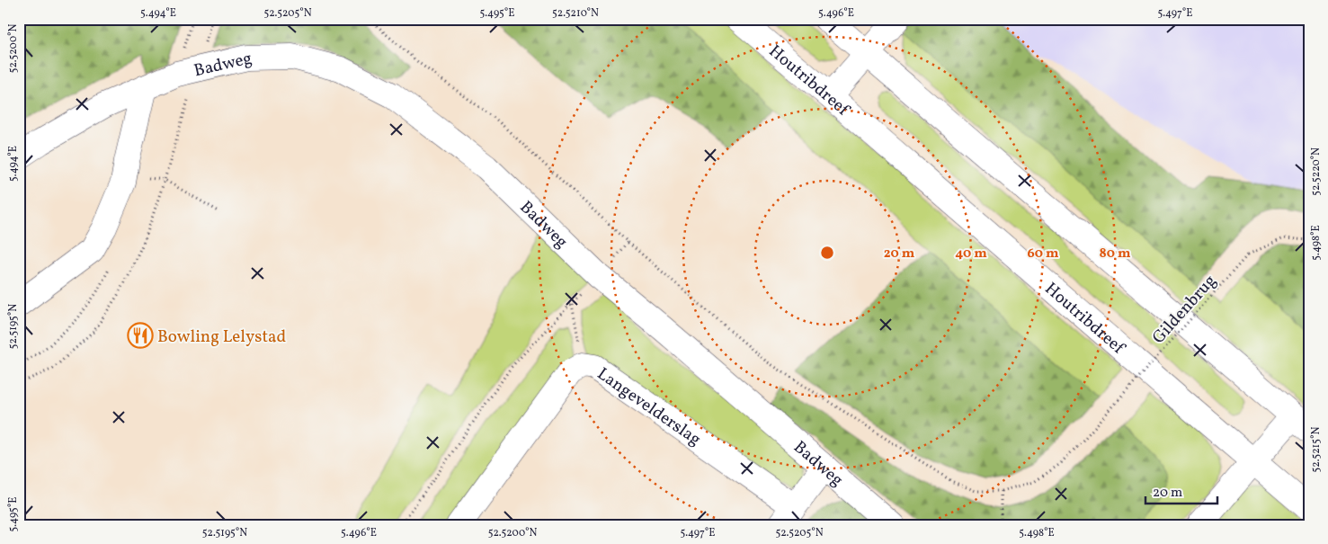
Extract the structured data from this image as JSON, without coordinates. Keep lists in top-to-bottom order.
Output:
{
  "streets": {
    "street": ["Badweg", "Houtribdreef", "Langevelderslag"],
    "path": ["Gildenbrug"]
  },
  "crossings": [
    ["Badweg", "Langevelderslag"]
  ],
  "places": {
    "restaurant": ["Bowling Lelystad"]
  },
  "scale_bar": "20 m",
  "coordinates": [
    "5.494°E",
    "52.5205°N",
    "5.495°E",
    "52.5210°N",
    "5.496°E",
    "5.497°E",
    "52.5200°N",
    "52.5220°N",
    "5.498°E",
    "52.5195°N",
    "52.5215°N"
  ],
  "rings": [
    "20 m",
    "40 m",
    "60 m",
    "80 m"
  ]
}
